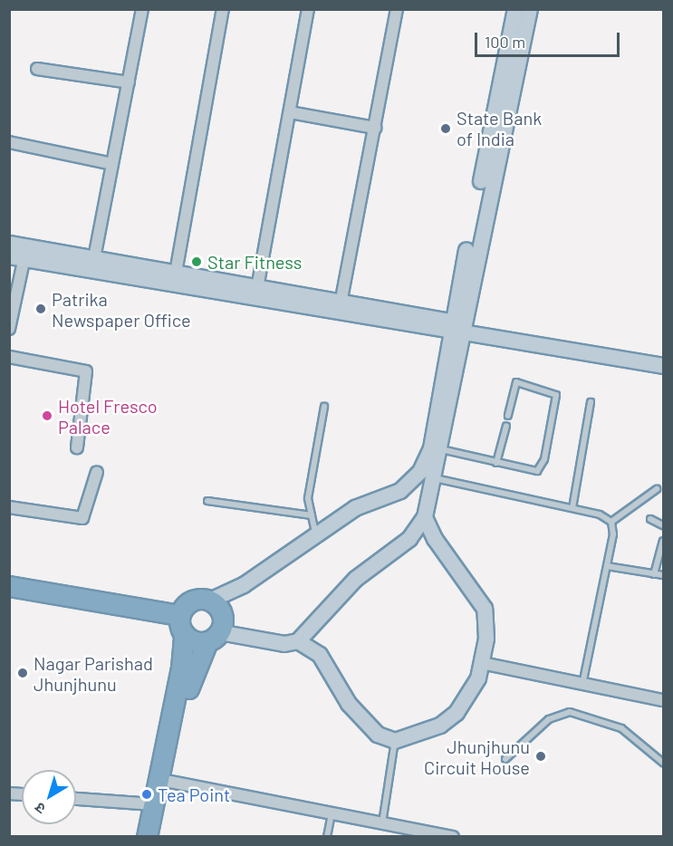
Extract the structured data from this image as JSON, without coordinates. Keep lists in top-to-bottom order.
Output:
{
  "places": [
    "State Bank of India",
    "Star Fitness",
    "Patrika Newspaper Office",
    "Hotel Fresco Palace",
    "Nagar Parishad Jhunjhunu",
    "Jhunjhunu Circuit House",
    "Tea Point"
  ],
  "scale_bar": "100 m",
  "north": "bottom left"
}
